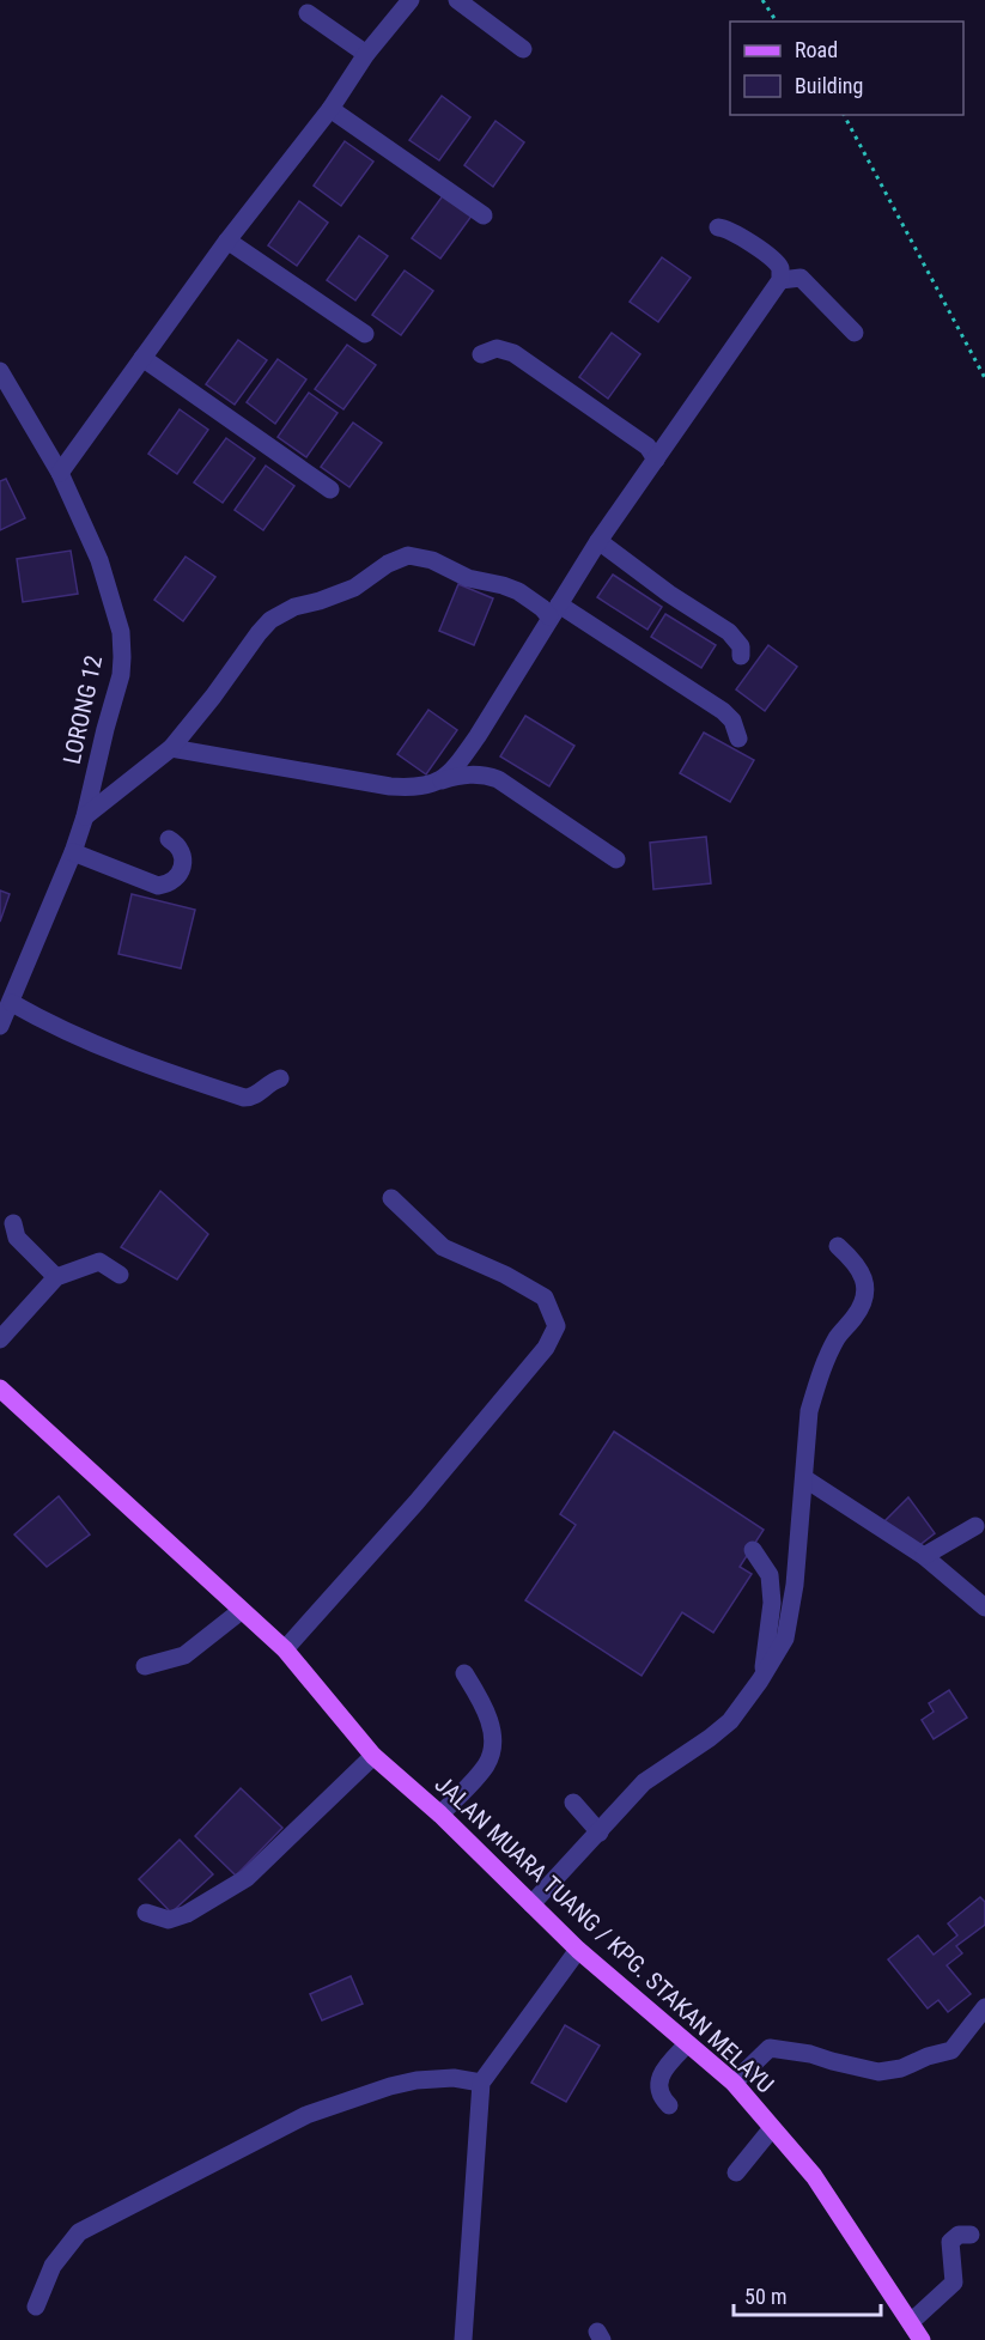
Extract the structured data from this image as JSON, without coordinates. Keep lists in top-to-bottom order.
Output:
{
  "streets": {
    "main road": ["JALAN MUARA TUANG / KPG. STAKAN MELAYU"],
    "street": ["LORONG 12"]
  },
  "legend": ["Road", "Building"],
  "scale_bar": "50 m"
}
